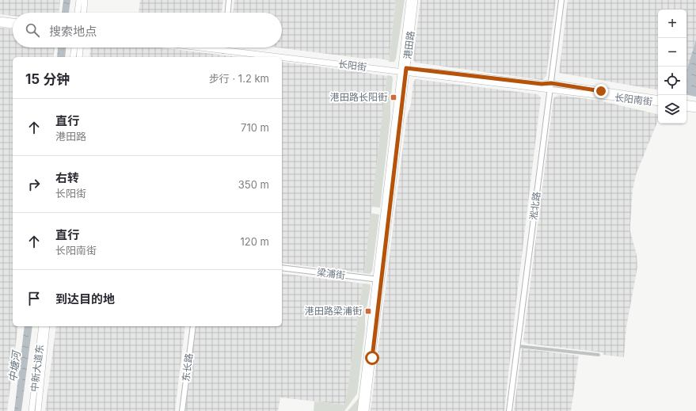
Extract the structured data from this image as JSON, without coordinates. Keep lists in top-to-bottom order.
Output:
{
  "streets": {
    "main road": [
      "港田路",
      "长阳街",
      "长阳南街",
      "中新大道东"
    ],
    "street": ["淞北路", "梁浦街", "东长路"]
  },
  "crossings": [
    ["港田路", "长阳街"],
    ["港田路", "梁浦街"],
    ["长阳街", "长阳南街"],
    ["长阳街", "淞北路"],
    ["长阳南街", "淞北路"]
  ],
  "water": ["中塘河"],
  "places": {
    "transit": ["港田路长阳街", "港田路梁浦街"]
  },
  "page": {
    "map_buttons": ["+", "−"],
    "search": "搜索地点",
    "heading": ["15 分钟", "步行 · 1.2 km"],
    "list": [
      ["直行", "港田路", "710 m"],
      ["右转", "长阳街", "350 m"],
      ["直行", "长阳南街", "120 m"],
      "到达目的地"
    ]
  }
}
